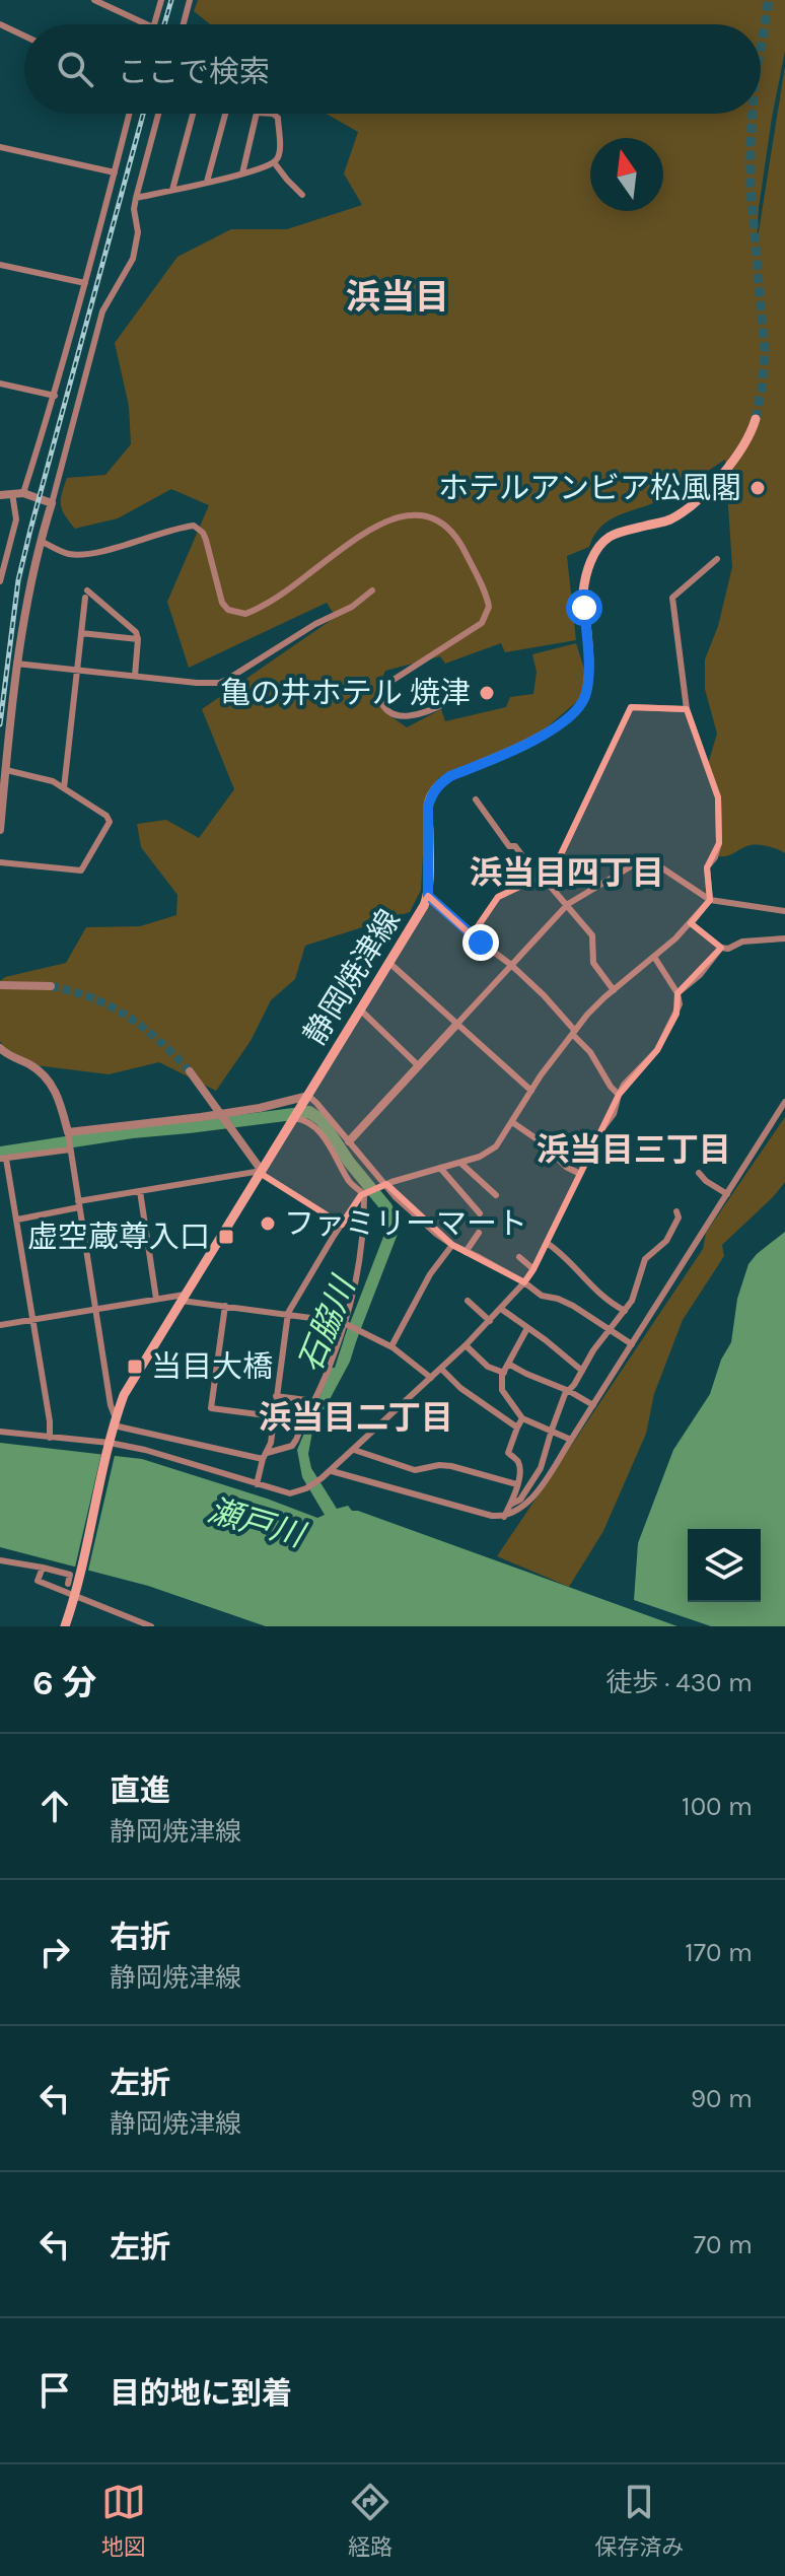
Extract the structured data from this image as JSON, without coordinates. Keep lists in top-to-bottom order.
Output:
{
  "streets": {
    "main road": ["静岡焼津線"]
  },
  "districts": [
    "浜当目",
    "浜当目四丁目",
    "浜当目三丁目",
    "浜当目二丁目"
  ],
  "water": ["石脇川", "瀬戸川"],
  "places": {
    "other": ["ホテルアンビア松風閣", "亀の井ホテル 焼津", "ファミリーマート"],
    "transit": ["虚空蔵尊入口", "当目大橋"]
  },
  "north": "top",
  "page": {
    "search": "ここで検索",
    "heading": ["6 分", "徒歩 · 430 m"],
    "list": [
      ["直進", "静岡焼津線", "100 m"],
      ["右折", "静岡焼津線", "170 m"],
      ["左折", "静岡焼津線", "90 m"],
      ["左折", "70 m"],
      "目的地に到着"
    ],
    "nav": ["地図", "経路", "保存済み"]
  }
}
